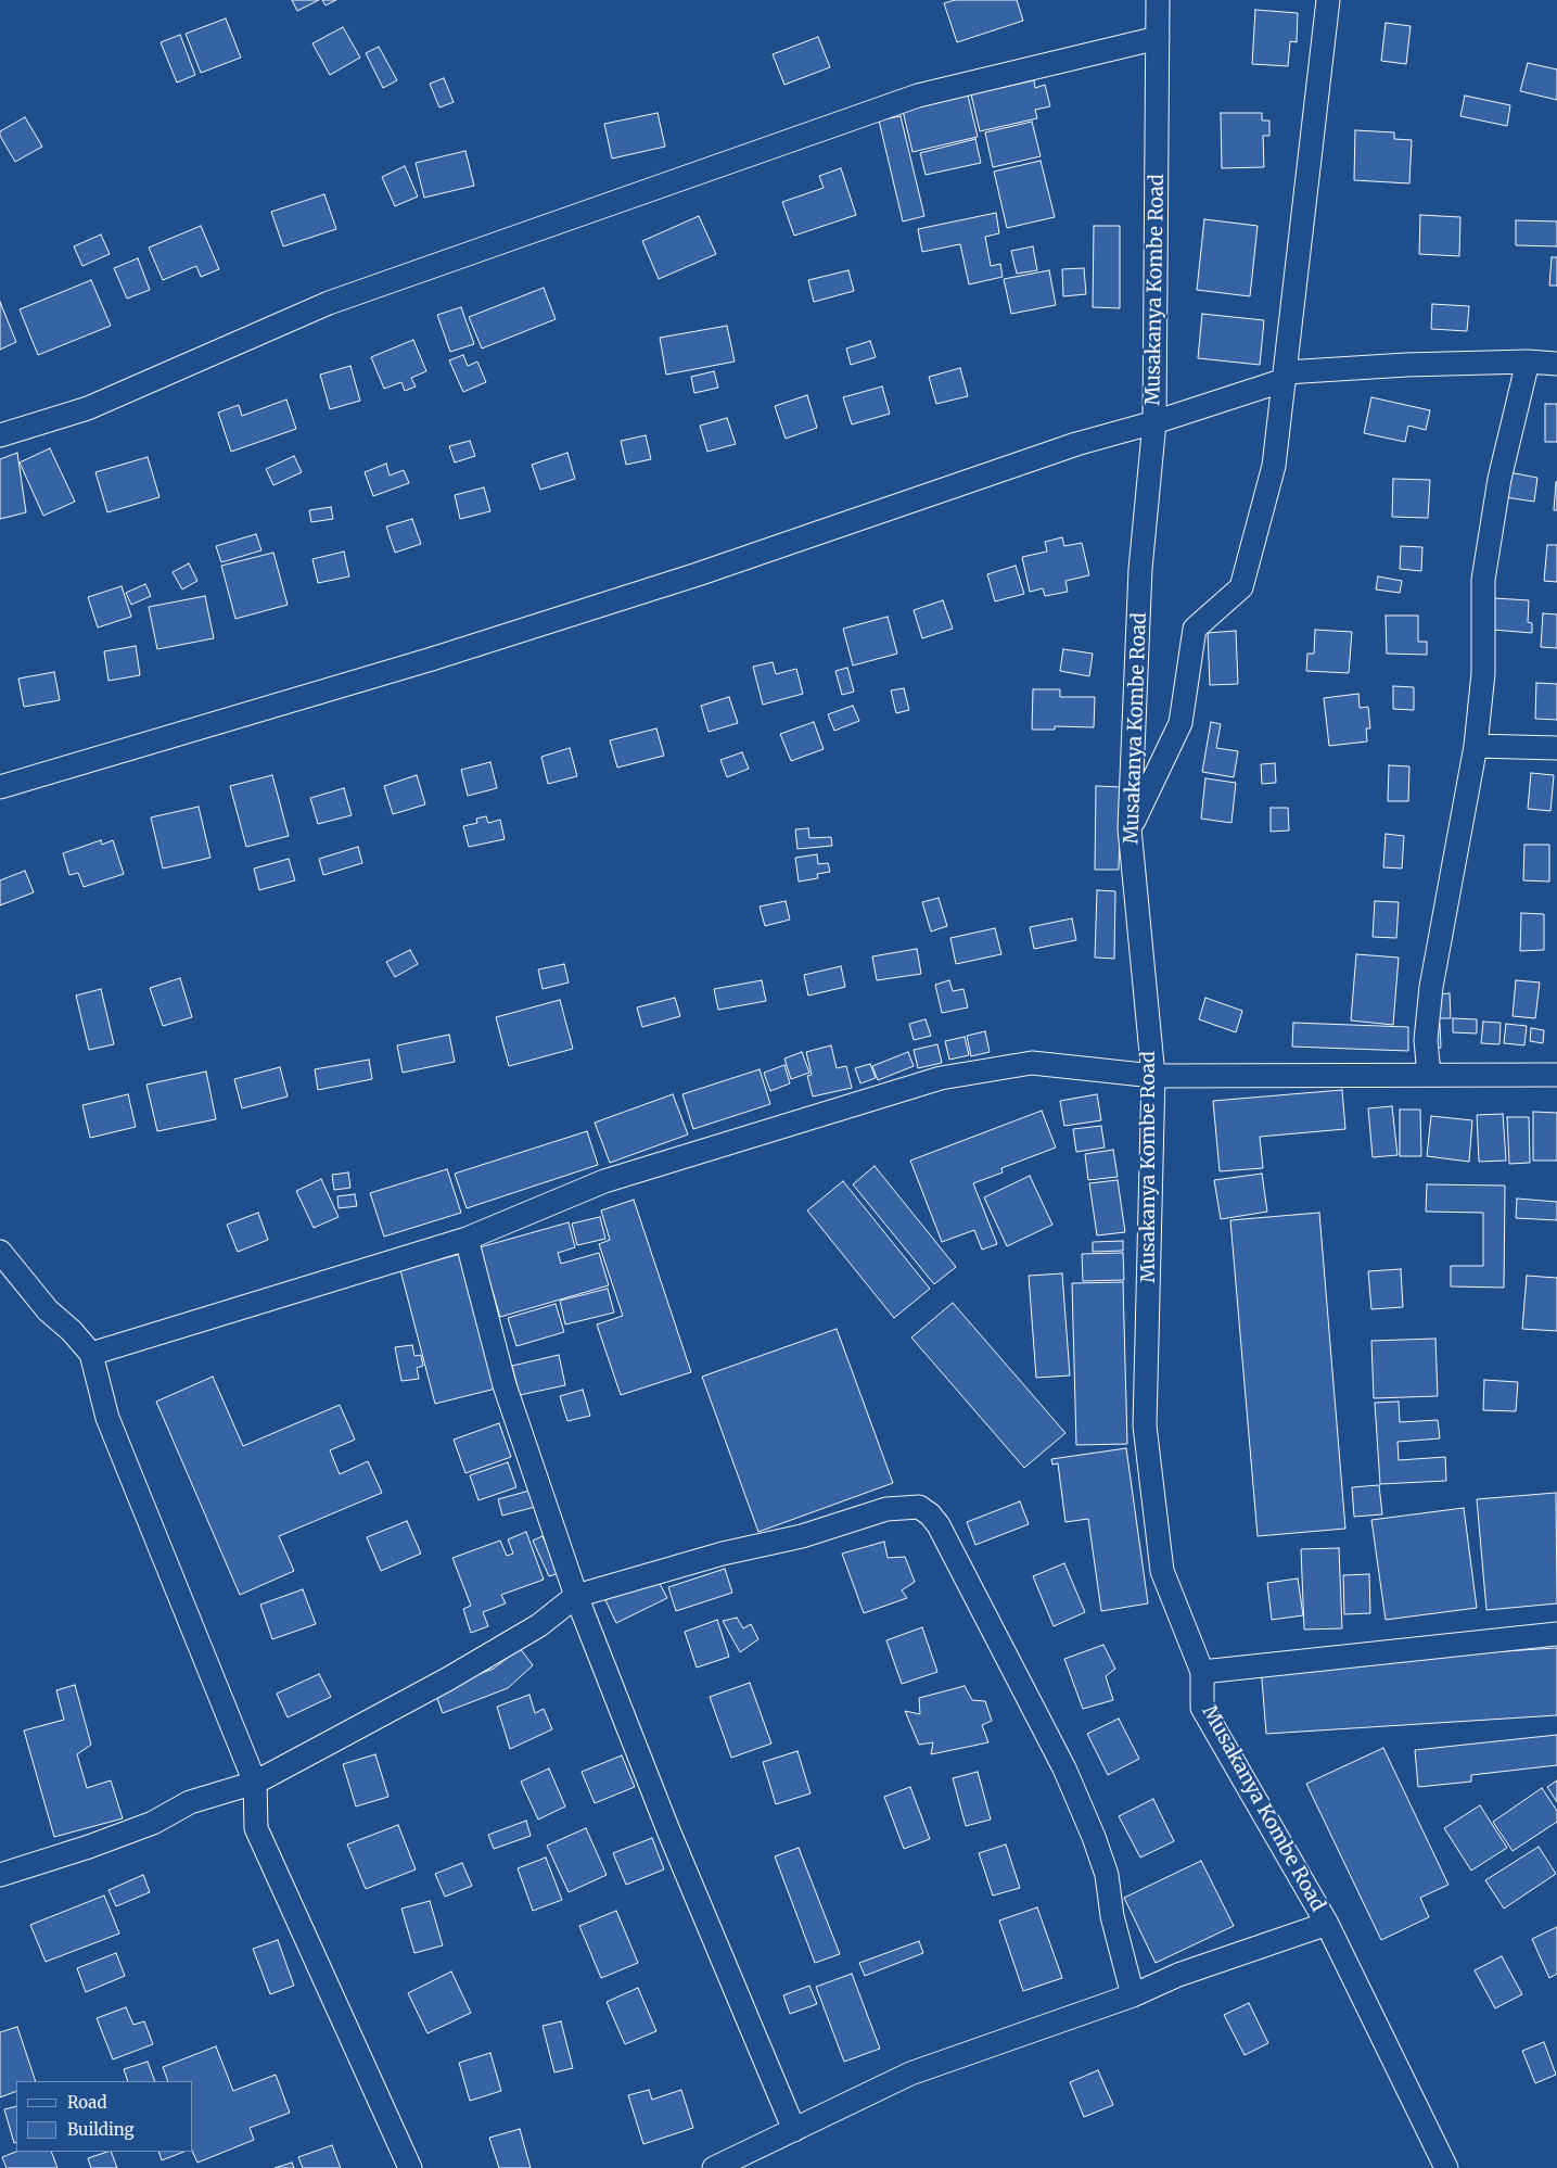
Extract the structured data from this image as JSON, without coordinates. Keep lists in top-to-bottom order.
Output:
{
  "streets": {
    "street": ["Musakanya Kombe Road"]
  },
  "legend": ["Road", "Building"]
}
